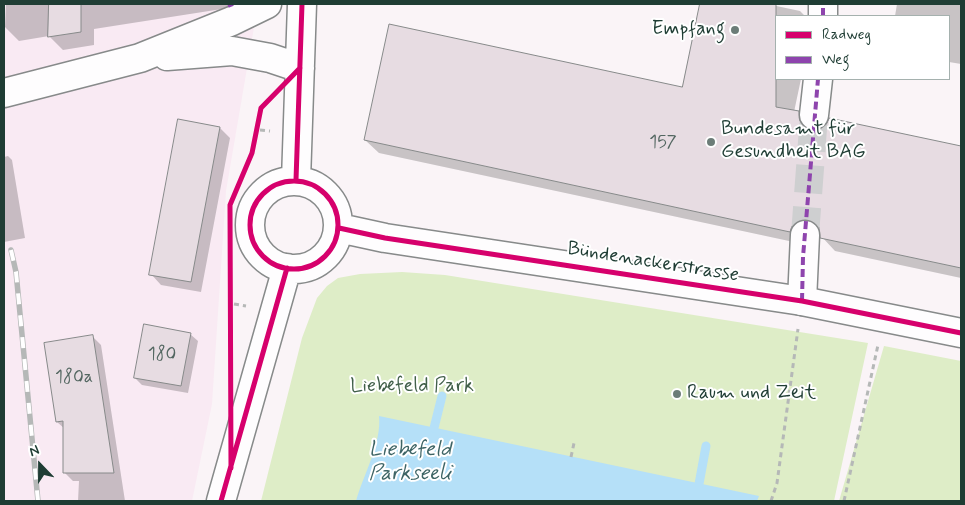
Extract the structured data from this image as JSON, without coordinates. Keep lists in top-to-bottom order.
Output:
{
  "streets": {
    "street": ["Bündenackerstrasse"]
  },
  "water": ["Liebefeld Parkseeli"],
  "parks": ["Liebefeld Park"],
  "places": ["Empfang", "Bundesamt für Gesundheit BAG", "Raum und Zeit"],
  "house_numbers": ["157", "180", "180a"],
  "legend": ["Radweg", "Weg"],
  "north": "top"
}
